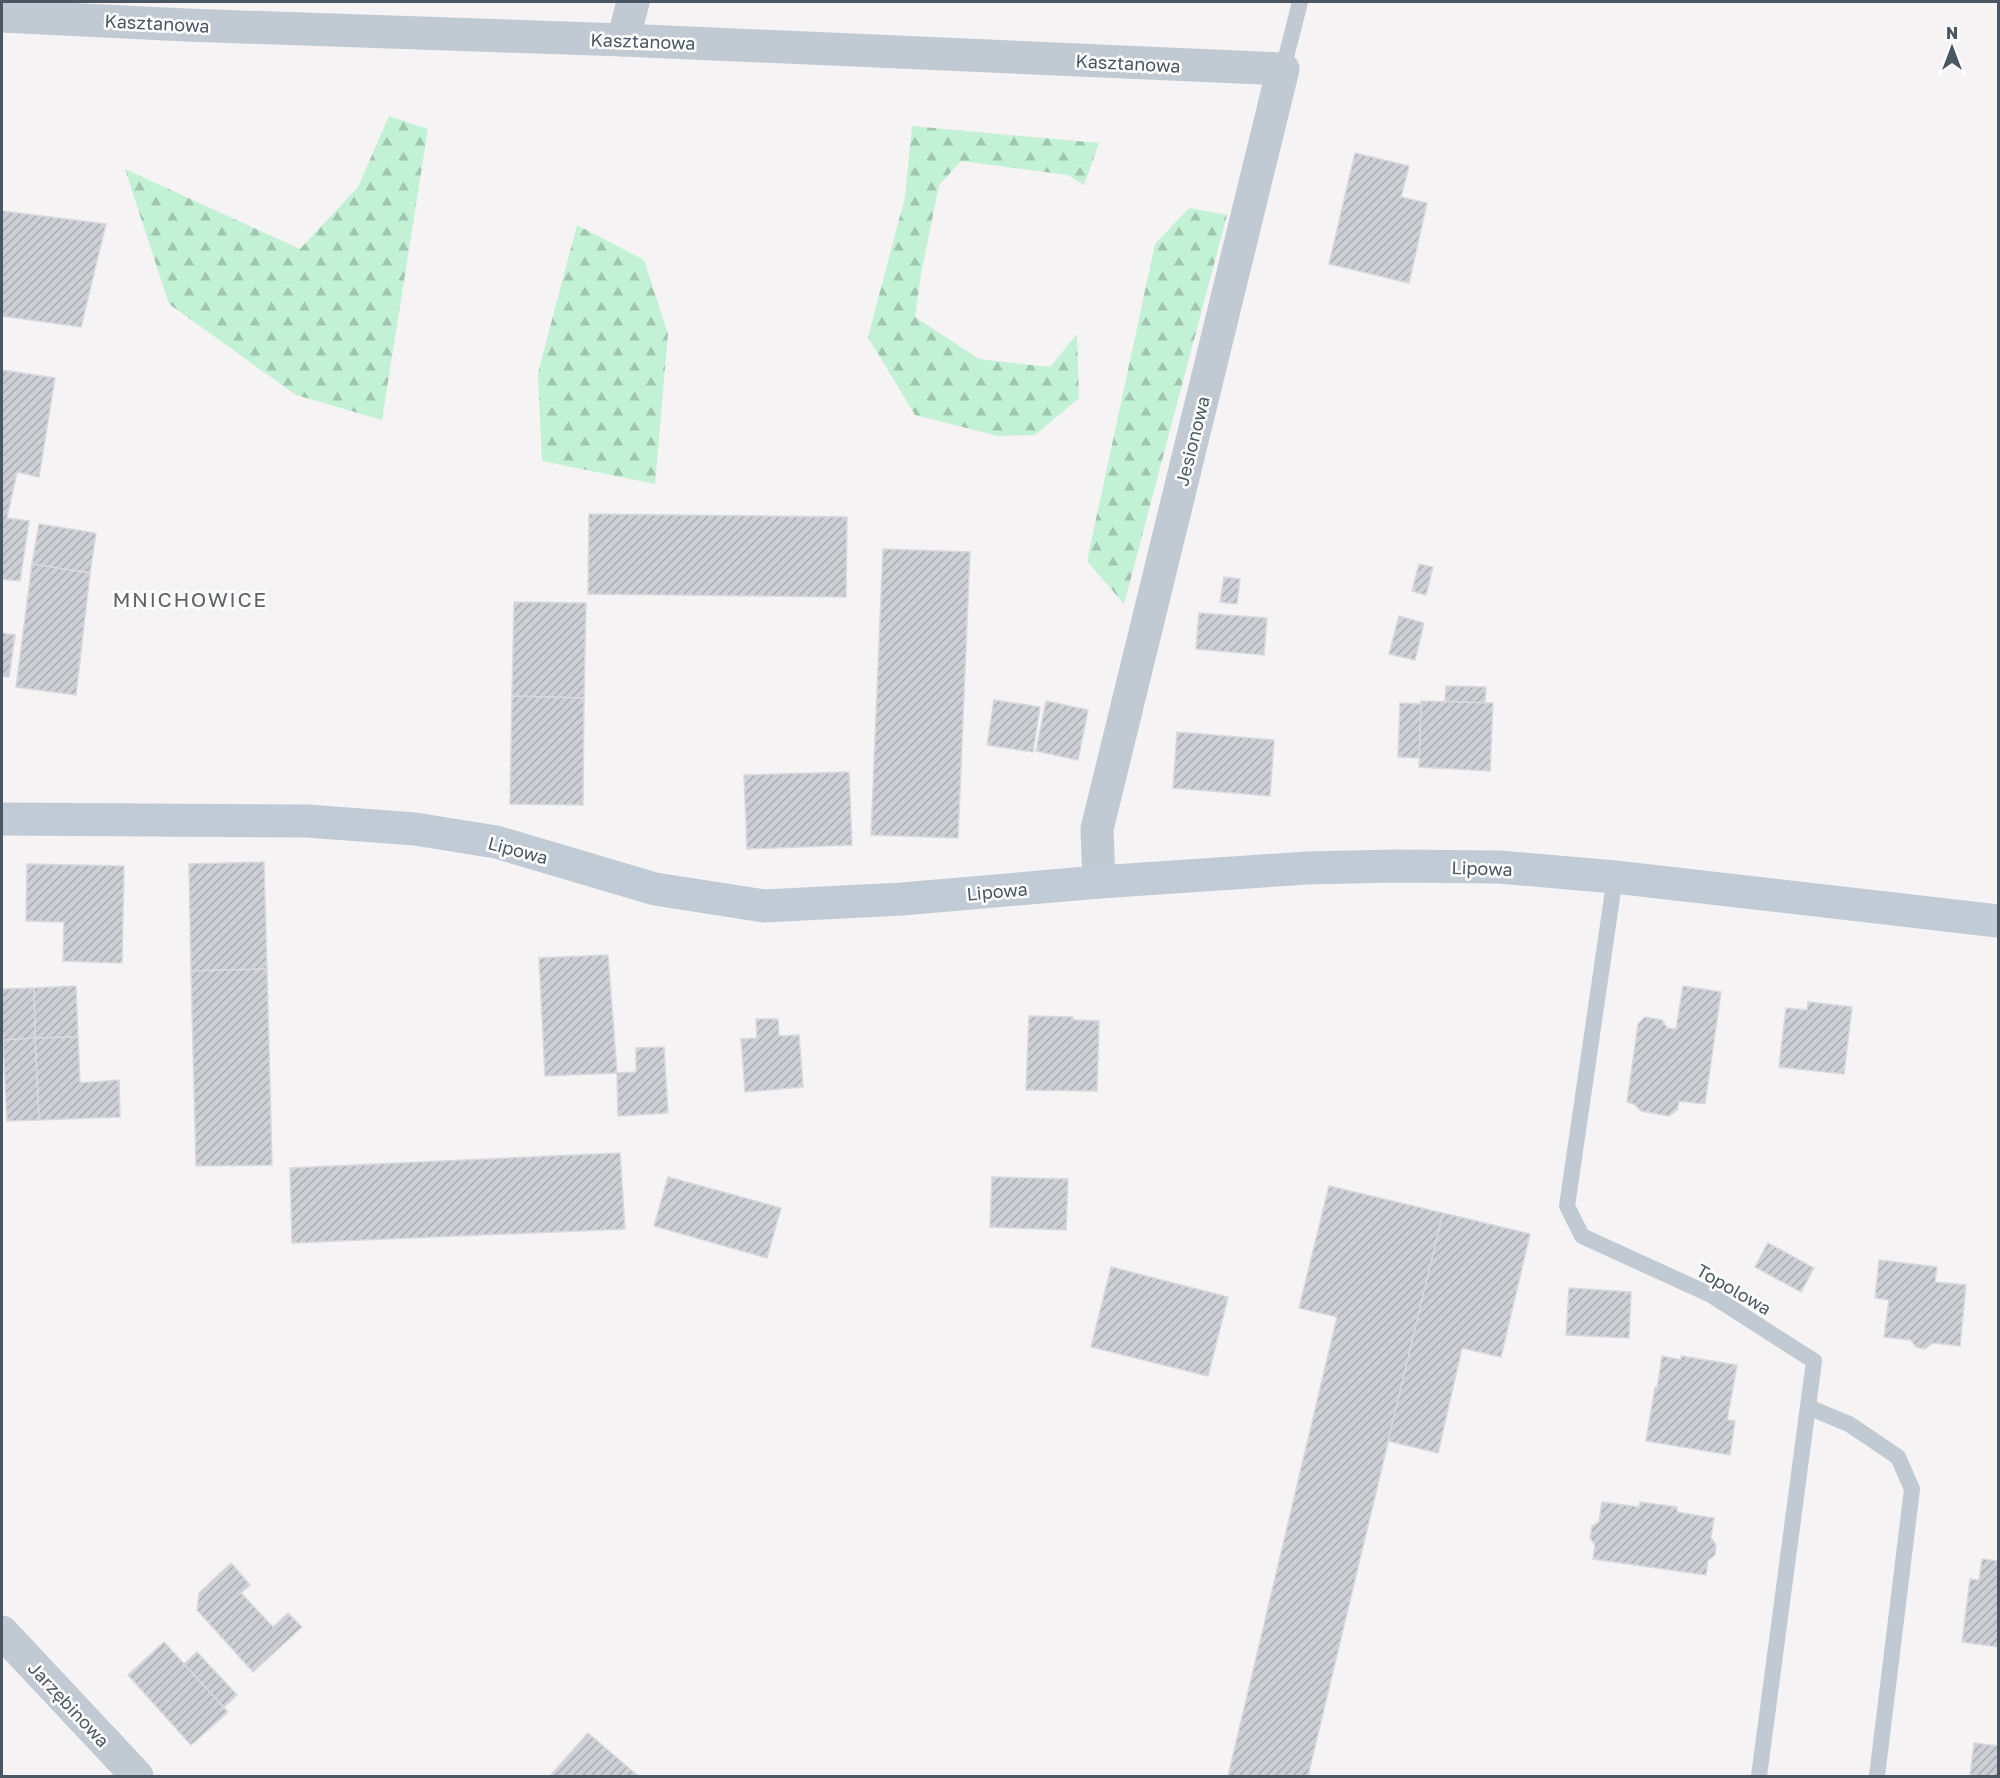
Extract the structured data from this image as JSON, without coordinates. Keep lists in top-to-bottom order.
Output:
{
  "streets": {
    "street": [
      "Kasztanowa",
      "Jesionowa",
      "Lipowa",
      "Jarzębinowa"
    ],
    "lane": ["Topolowa"]
  },
  "crossings": [
    ["Kasztanowa", "Jesionowa"],
    ["Jesionowa", "Lipowa"],
    ["Lipowa", "Topolowa"]
  ],
  "districts": ["MNICHOWICE"],
  "north": "top"
}
